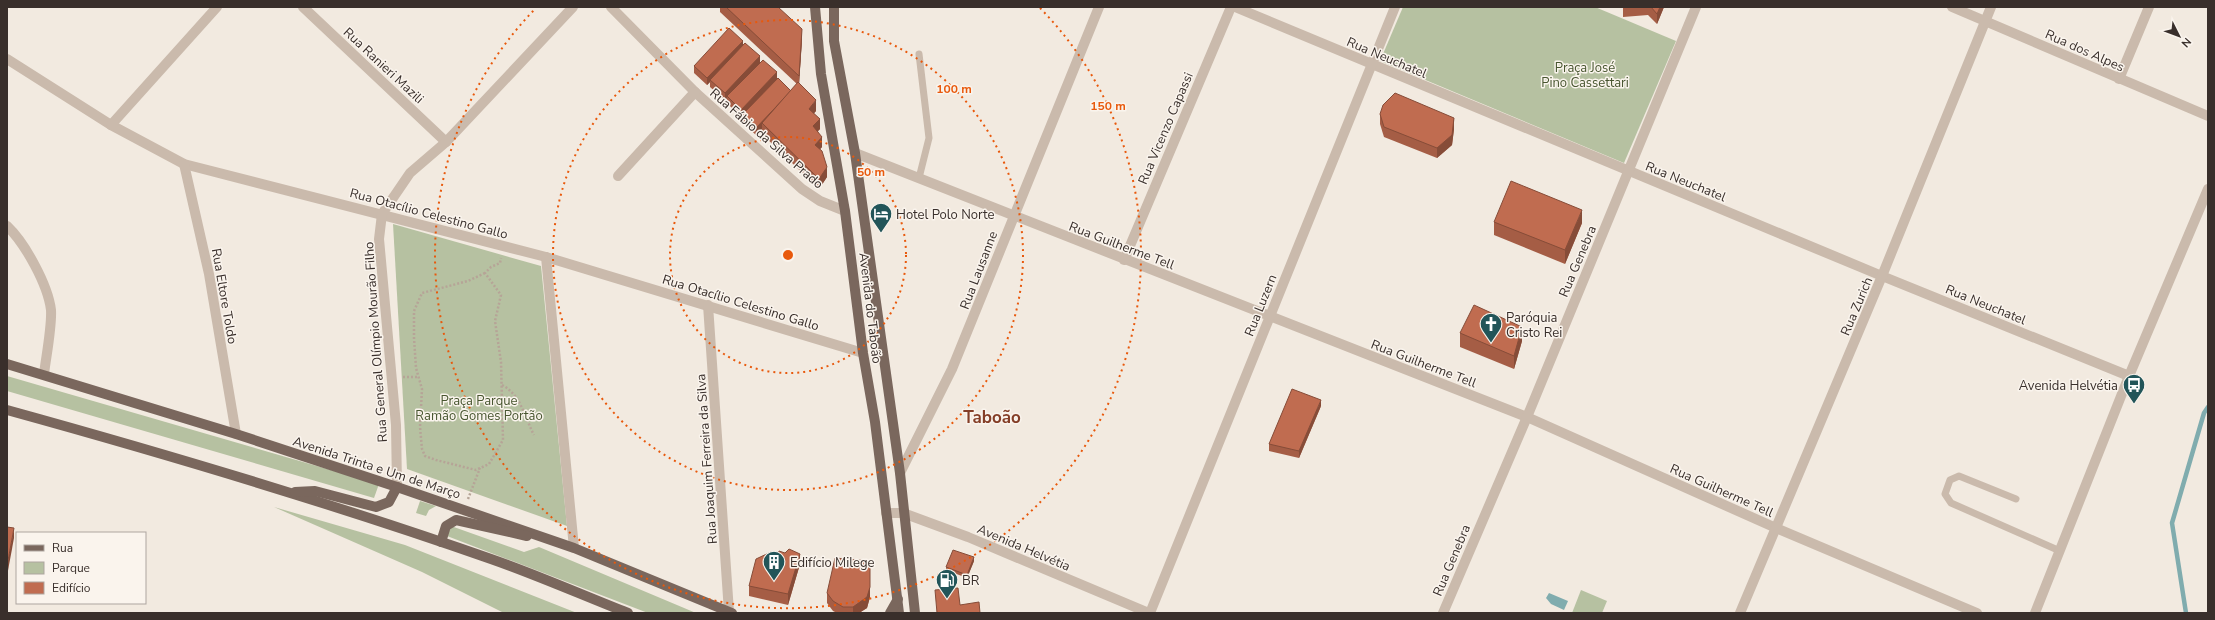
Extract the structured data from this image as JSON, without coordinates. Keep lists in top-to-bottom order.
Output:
{
  "streets": {
    "main road": ["Avenida do Taboão", "Avenida Trinta e Um de Março"],
    "street": [
      "Rua dos Alpes",
      "Rua Neuchatel",
      "Rua Ranieri Mazili",
      "Rua Vicenzo Capassi",
      "Rua Fábio da Silva Prado",
      "Rua Otacílio Celestino Gallo",
      "Rua Guilherme Tell",
      "Rua Genebra",
      "Rua Lausanne",
      "Rua Eltore Toldo",
      "Rua Luzern",
      "Rua Zurich",
      "Rua General Olímpio Mourão Filho",
      "Rua Joaquim Ferreira da Silva",
      "Avenida Helvétia"
    ]
  },
  "crossings": [
    ["Rua dos Alpes", "Rua Zurich"],
    ["Rua Neuchatel", "Rua Genebra"],
    ["Rua Neuchatel", "Rua Luzern"],
    ["Rua Neuchatel", "Rua Zurich"],
    ["Rua Ranieri Mazili", "Rua General Olímpio Mourão Filho"],
    ["Rua Vicenzo Capassi", "Rua Guilherme Tell"],
    ["Rua Fábio da Silva Prado", "Avenida do Taboão"],
    ["Rua Otacílio Celestino Gallo", "Rua Eltore Toldo"],
    ["Rua Otacílio Celestino Gallo", "Avenida do Taboão"],
    ["Rua Otacílio Celestino Gallo", "Rua General Olímpio Mourão Filho"],
    ["Rua Otacílio Celestino Gallo", "Rua Joaquim Ferreira da Silva"],
    ["Rua Guilherme Tell", "Rua Genebra"],
    ["Rua Guilherme Tell", "Rua Lausanne"],
    ["Rua Guilherme Tell", "Rua Luzern"],
    ["Rua Guilherme Tell", "Rua Zurich"],
    ["Rua Guilherme Tell", "Avenida do Taboão"],
    ["Rua Lausanne", "Avenida do Taboão"],
    ["Rua Eltore Toldo", "Avenida Trinta e Um de Março"],
    ["Rua Luzern", "Avenida Helvétia"],
    ["Avenida do Taboão", "Avenida Helvétia"],
    ["Rua General Olímpio Mourão Filho", "Avenida Trinta e Um de Março"],
    ["Rua Joaquim Ferreira da Silva", "Avenida Trinta e Um de Março"]
  ],
  "districts": ["Taboão"],
  "parks": ["Praça José Pino Cassettari", "Praça Parque Ramão Gomes Portão"],
  "places": {
    "hotel": ["Hotel Polo Norte"],
    "church": ["Paróquia Cristo Rei"],
    "bus stop": ["Avenida Helvétia"],
    "building": ["Edifício Milege"],
    "fuel station": ["BR"]
  },
  "legend": ["Rua", "Parque", "Edifício"],
  "north": "bottom right",
  "rings": ["100 m", "150 m", "50 m"]
}
